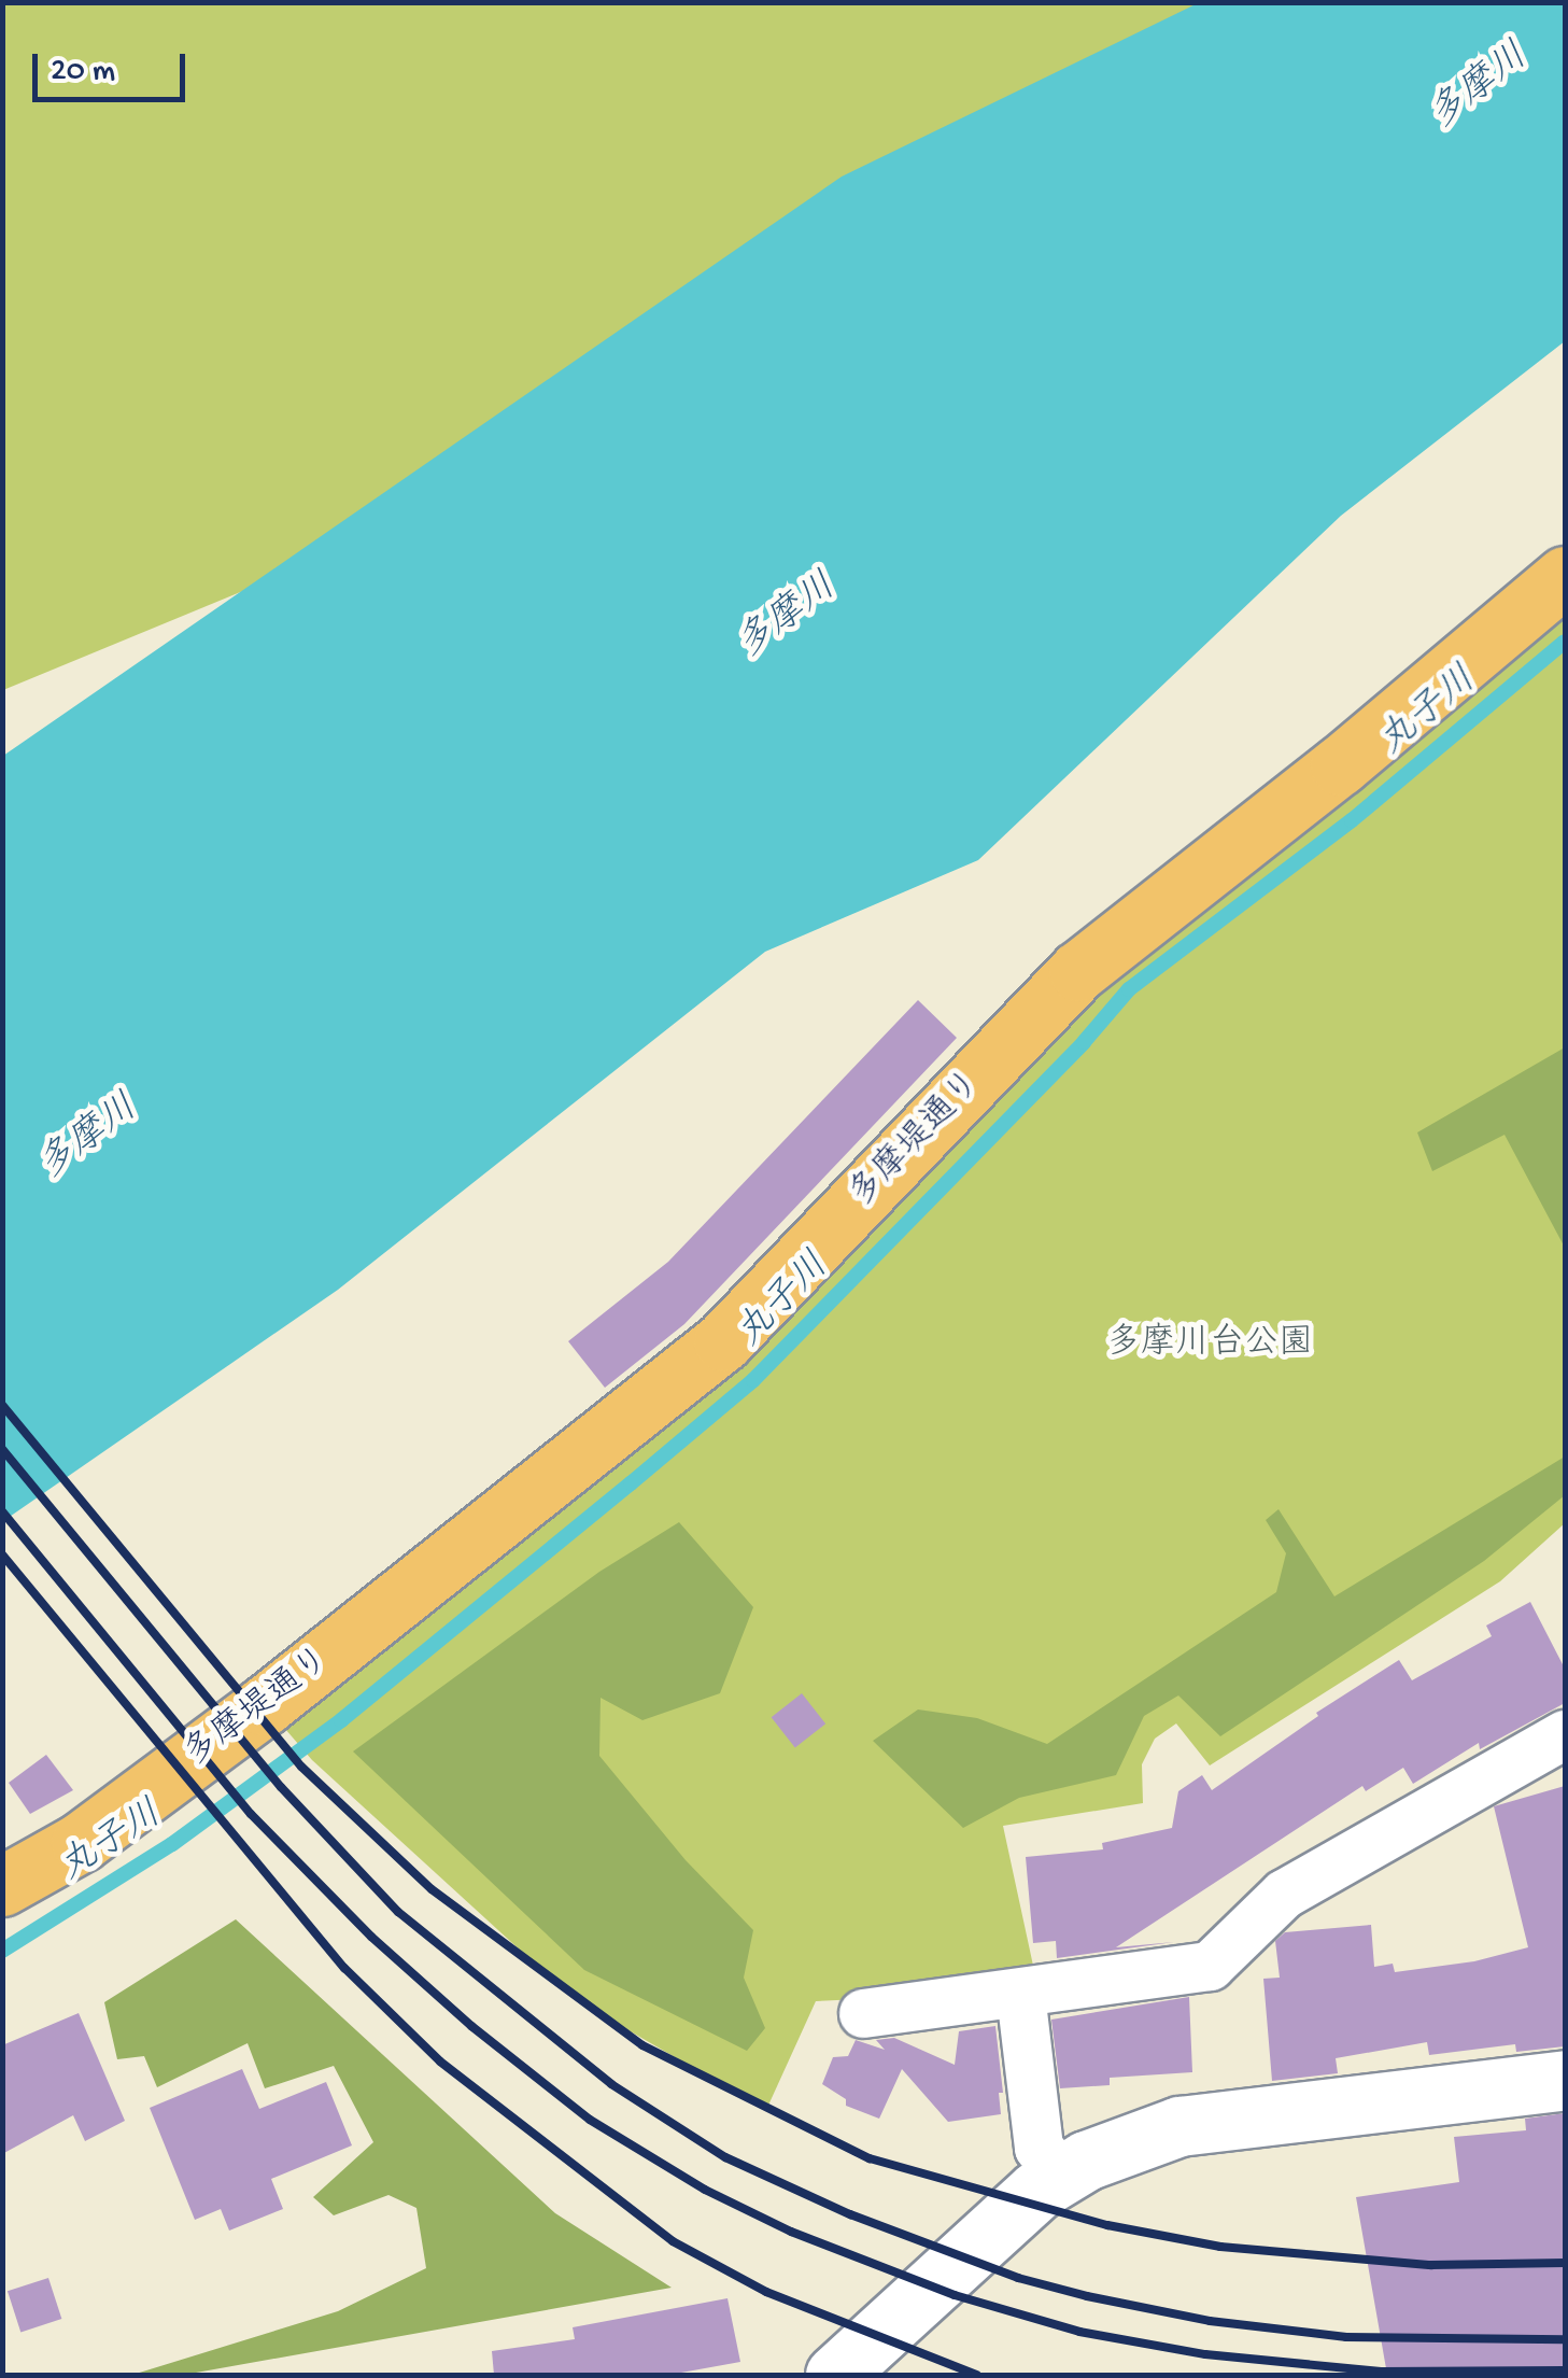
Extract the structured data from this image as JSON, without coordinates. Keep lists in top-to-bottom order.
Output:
{
  "streets": {
    "main road": ["多摩堤通り"]
  },
  "water": ["多摩川", "丸子川"],
  "parks": ["多摩川台公園"],
  "scale_bar": "20 m"
}
